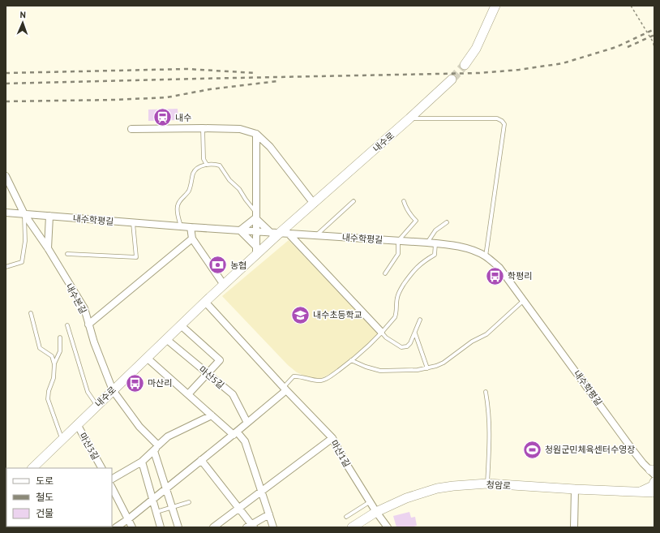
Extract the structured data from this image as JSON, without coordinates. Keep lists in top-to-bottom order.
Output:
{
  "streets": {
    "street": [
      "내수로",
      "내수학평길",
      "내수본길",
      "마산5길",
      "마산3길",
      "마산1길",
      "청암로"
    ]
  },
  "crossings": [
    ["내수로", "내수학평길"],
    ["내수로", "내수본길"],
    ["내수로", "마산5길"],
    ["내수로", "마산3길"],
    ["내수로", "마산1길"],
    ["내수학평길", "내수본길"],
    ["마산1길", "청암로"]
  ],
  "places": {
    "station": ["내수"],
    "bank": ["농협"],
    "bus stop": ["학평리", "마산리"],
    "school or university": ["내수초등학교"],
    "sports": ["청원군민체육센터수영장"]
  },
  "legend": ["도로", "철도", "건물"],
  "north": "top"
}
